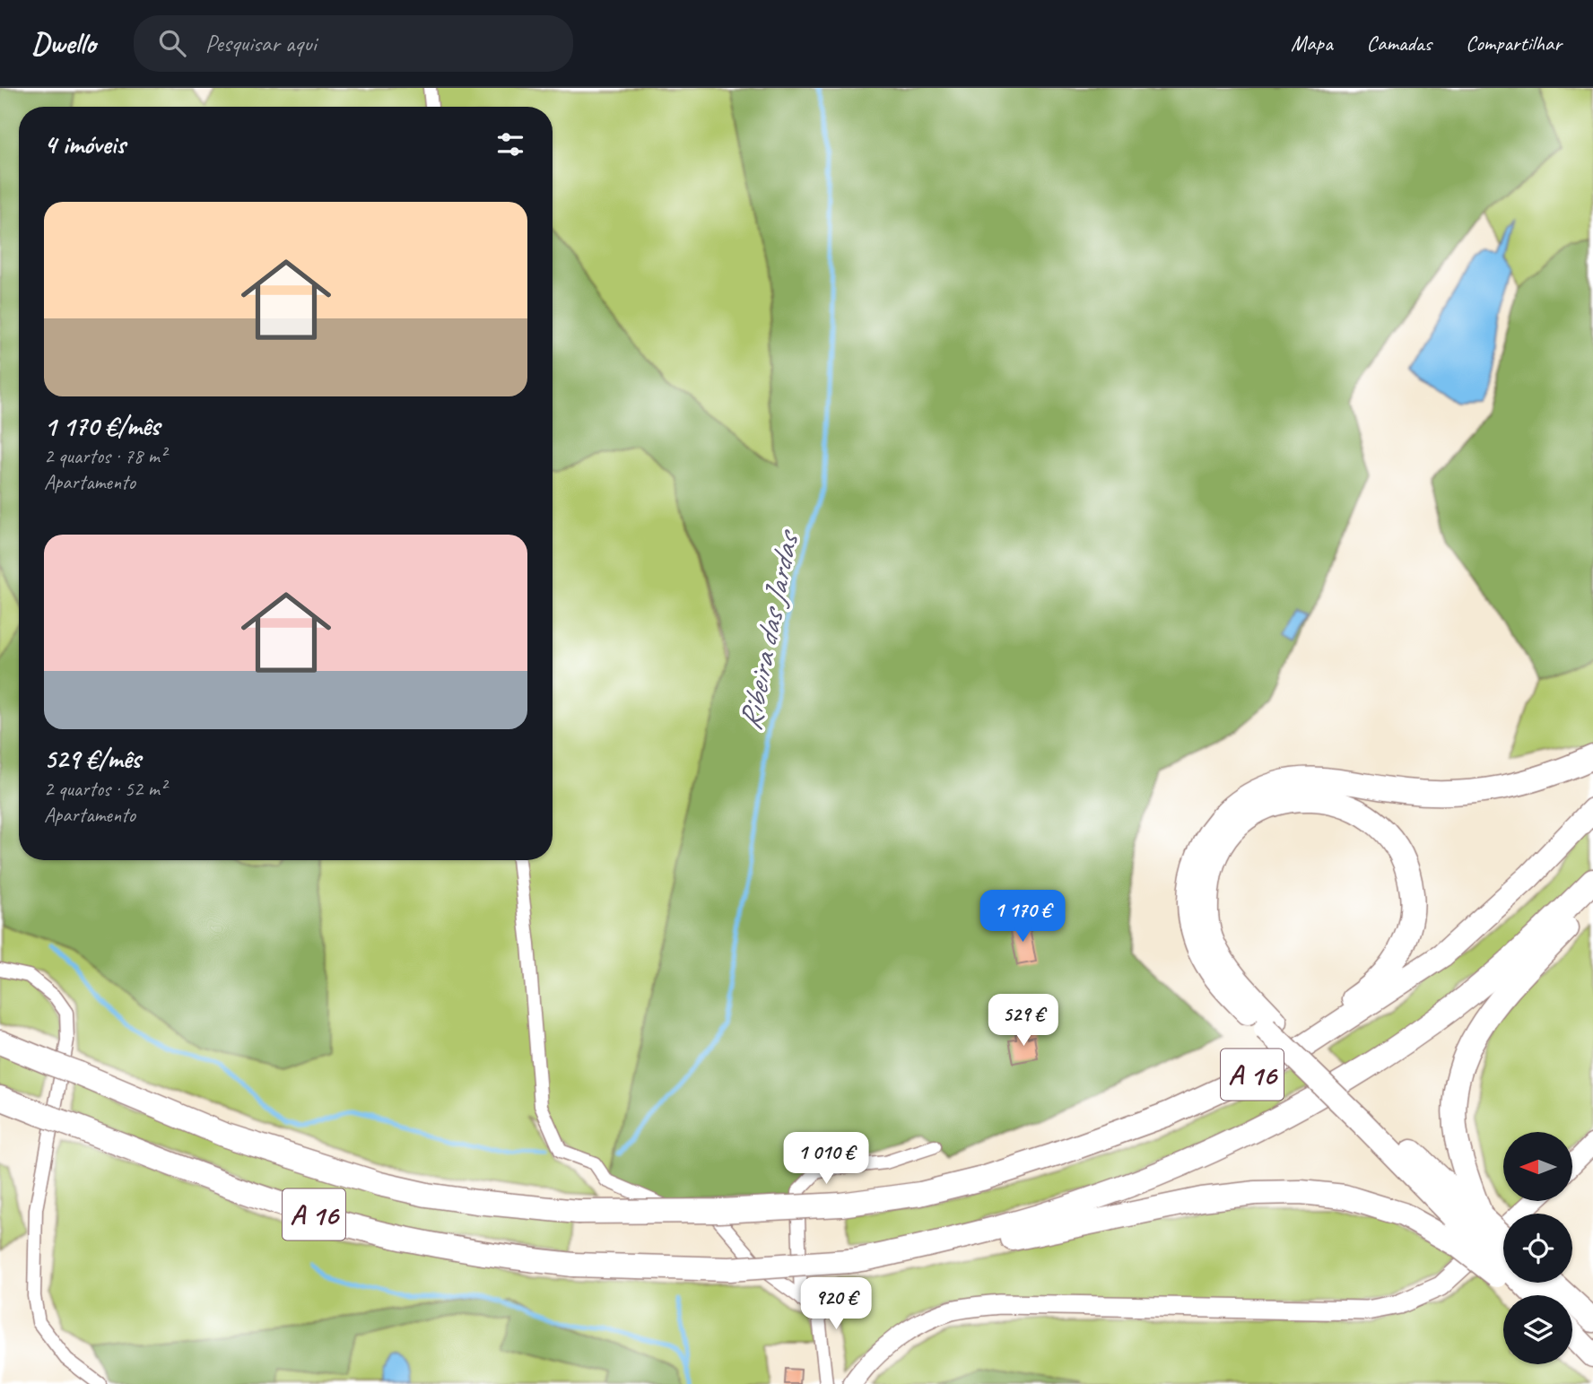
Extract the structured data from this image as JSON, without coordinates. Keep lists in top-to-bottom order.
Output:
{
  "streets": {
    "highway": ["A 16"]
  },
  "water": ["Ribeira das Jardas"],
  "north": "left",
  "page": {
    "header": "Dwello",
    "search": "Pesquisar aqui",
    "nav": ["Mapa", "Camadas", "Compartilhar"],
    "heading": "4 imóveis",
    "list": [
      {
        "name": "1 170 €/mês",
        "note": "2 quartos · 78 m² · Apartamento"
      },
      {
        "name": "529 €/mês",
        "note": "2 quartos · 52 m² · Apartamento"
      }
    ],
    "price": [
      "1 170 €",
      "529 €",
      "1 010 €",
      "920 €"
    ]
  }
}
